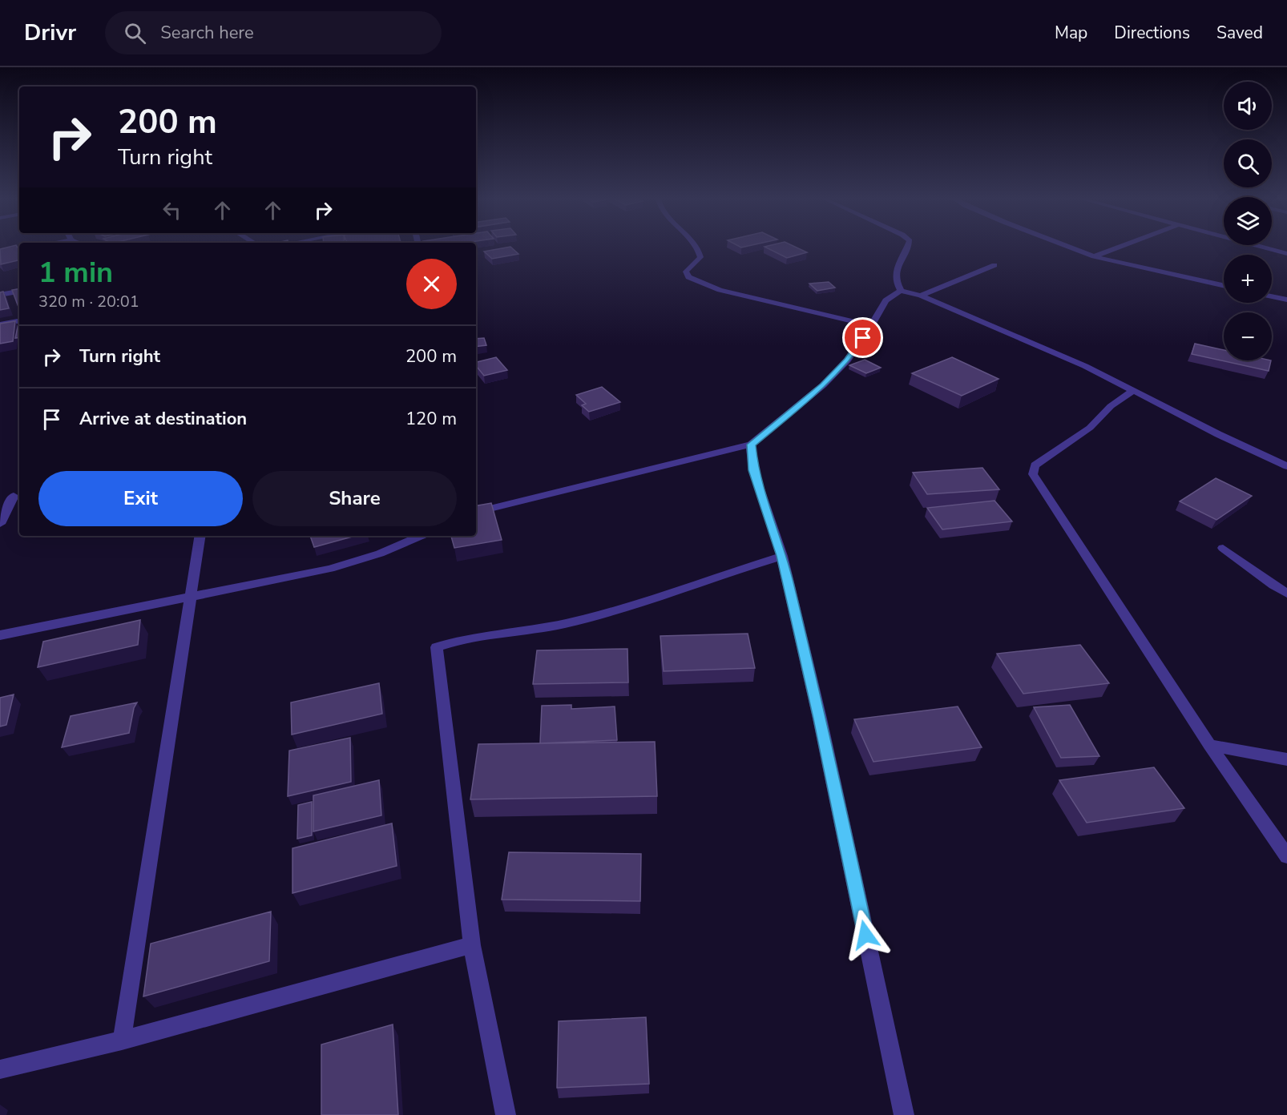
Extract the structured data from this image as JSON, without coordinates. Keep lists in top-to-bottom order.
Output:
{
  "page": {
    "header": "Drivr",
    "search": "Search here",
    "nav": ["Map", "Directions", "Saved"],
    "map_buttons": ["+", "−"],
    "turn": ["200 m", "Turn right"],
    "heading": ["1 min", "320 m · 20:01"],
    "list": [
      {
        "name": "Turn right",
        "value": "200 m"
      },
      {
        "name": "Arrive at destination",
        "value": "120 m"
      }
    ],
    "buttons": ["Exit", "Share"]
  }
}
